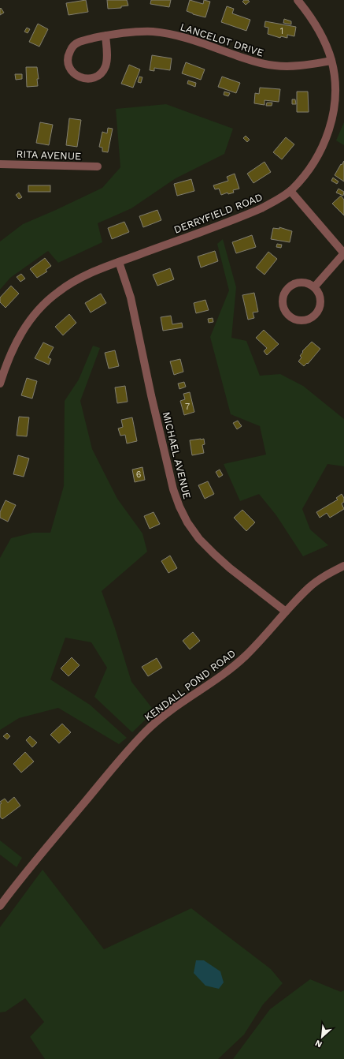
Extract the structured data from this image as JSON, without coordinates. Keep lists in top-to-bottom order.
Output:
{
  "streets": {
    "street": [
      "LANCELOT DRIVE",
      "RITA AVENUE",
      "DERRYFIELD ROAD",
      "MICHAEL AVENUE",
      "KENDALL POND ROAD"
    ]
  },
  "crossings": [
    ["LANCELOT DRIVE", "DERRYFIELD ROAD"],
    ["DERRYFIELD ROAD", "MICHAEL AVENUE"],
    ["MICHAEL AVENUE", "KENDALL POND ROAD"]
  ],
  "house_numbers": ["1", "7", "6"],
  "north": "bottom left"
}
